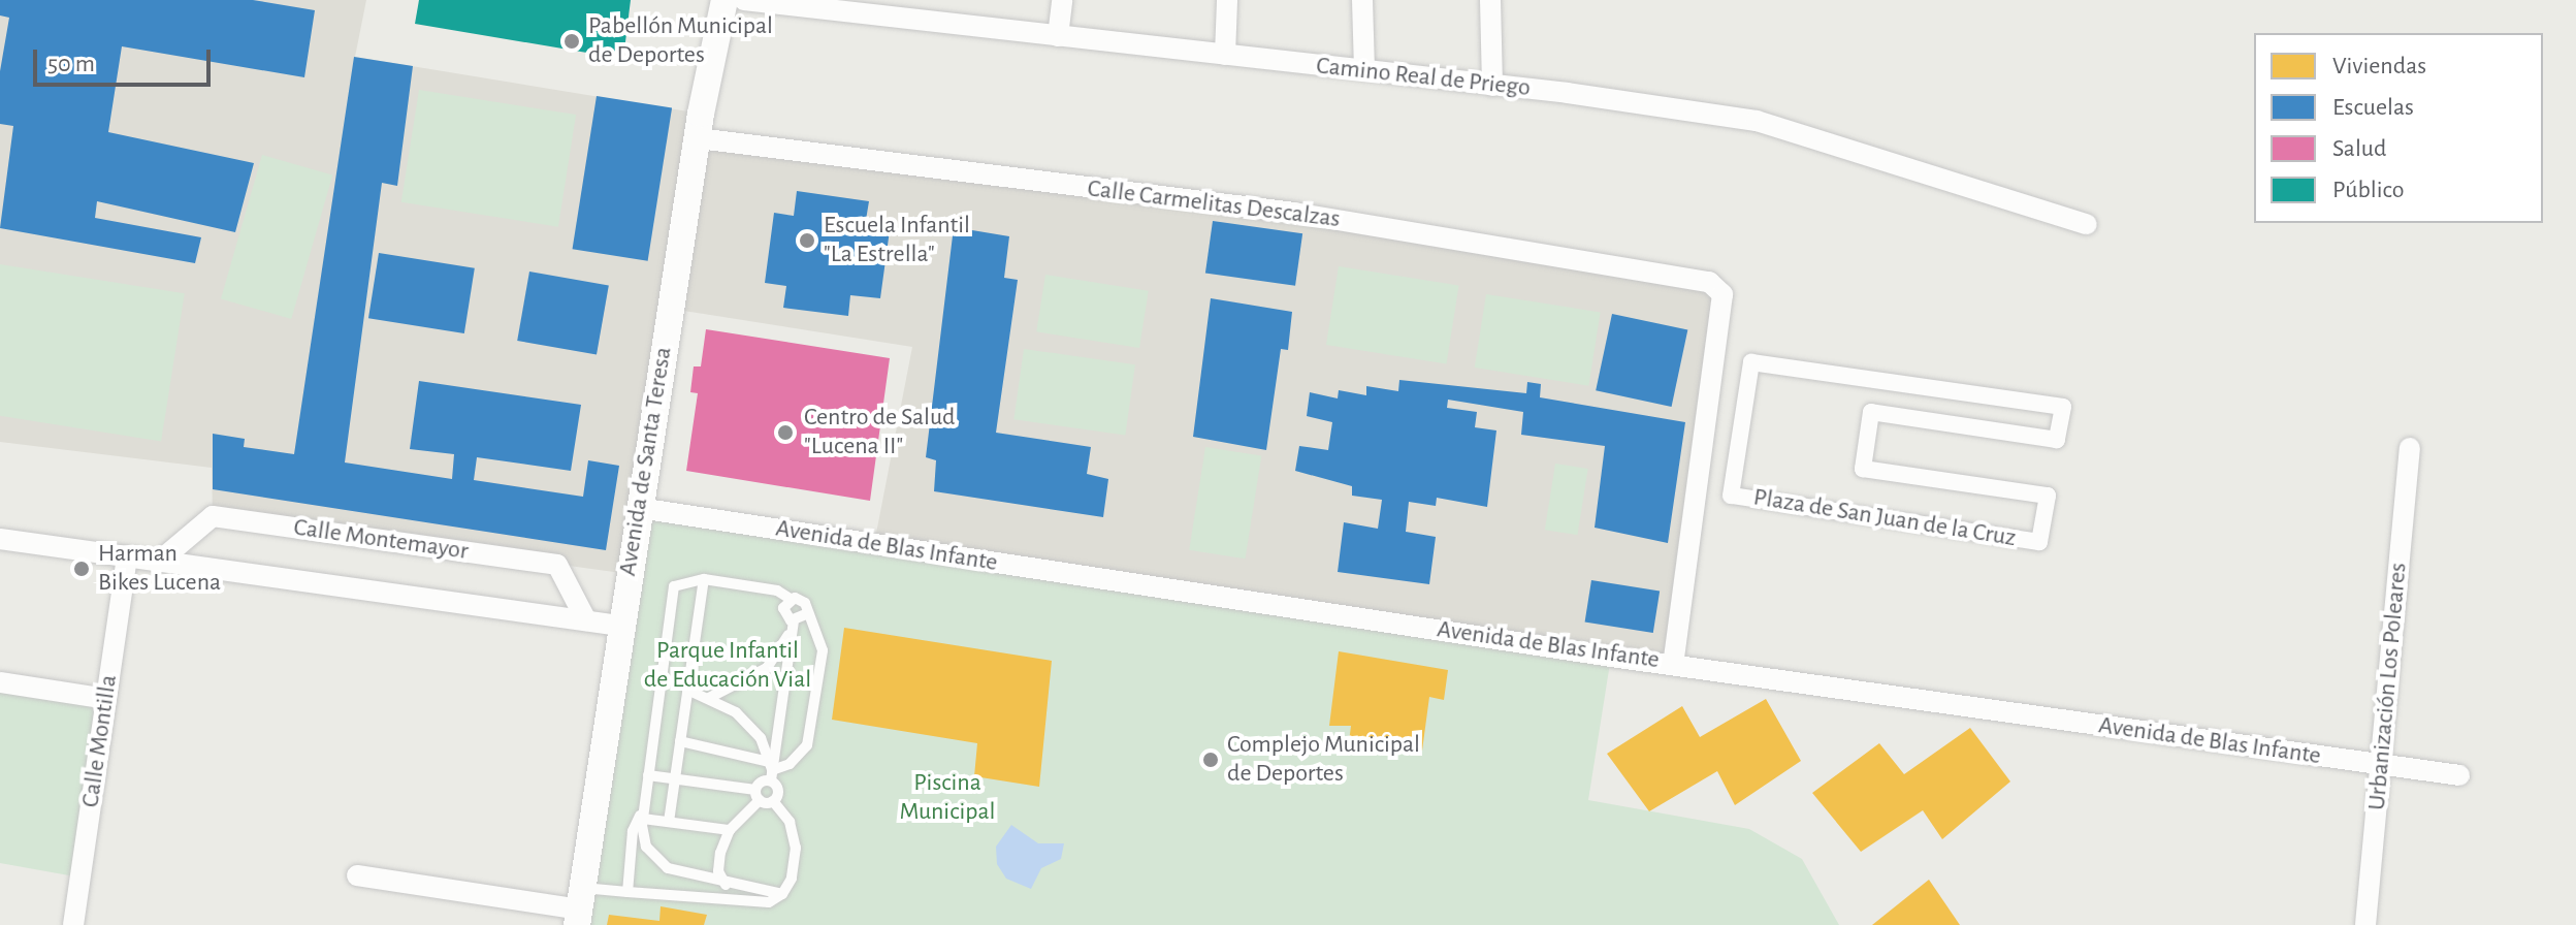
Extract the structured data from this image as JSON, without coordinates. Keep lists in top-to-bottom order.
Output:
{
  "streets": {
    "street": [
      "Camino Real de Priego",
      "Calle Carmelitas Descalzas",
      "Avenida de Santa Teresa",
      "Plaza de San Juan de la Cruz",
      "Calle Montemayor",
      "Avenida de Blas Infante",
      "Urbanización Los Poleares",
      "Calle Montilla"
    ]
  },
  "crossings": [
    ["Calle Carmelitas Descalzas", "Avenida de Santa Teresa"],
    ["Calle Carmelitas Descalzas", "Avenida de Blas Infante"],
    ["Avenida de Santa Teresa", "Calle Montemayor"],
    ["Avenida de Santa Teresa", "Avenida de Blas Infante"],
    ["Calle Montemayor", "Calle Montilla"],
    ["Avenida de Blas Infante", "Urbanización Los Poleares"]
  ],
  "parks": ["Parque Infantil de Educación Vial", "Piscina Municipal"],
  "places": [
    "Pabellón Municipal de Deportes",
    "Escuela Infantil \"La Estrella\"",
    "Centro de Salud \"Lucena II\"",
    "Harman Bikes Lucena",
    "Complejo Municipal de Deportes"
  ],
  "legend": [
    "Viviendas",
    "Escuelas",
    "Salud",
    "Público"
  ],
  "scale_bar": "50 m"
}
